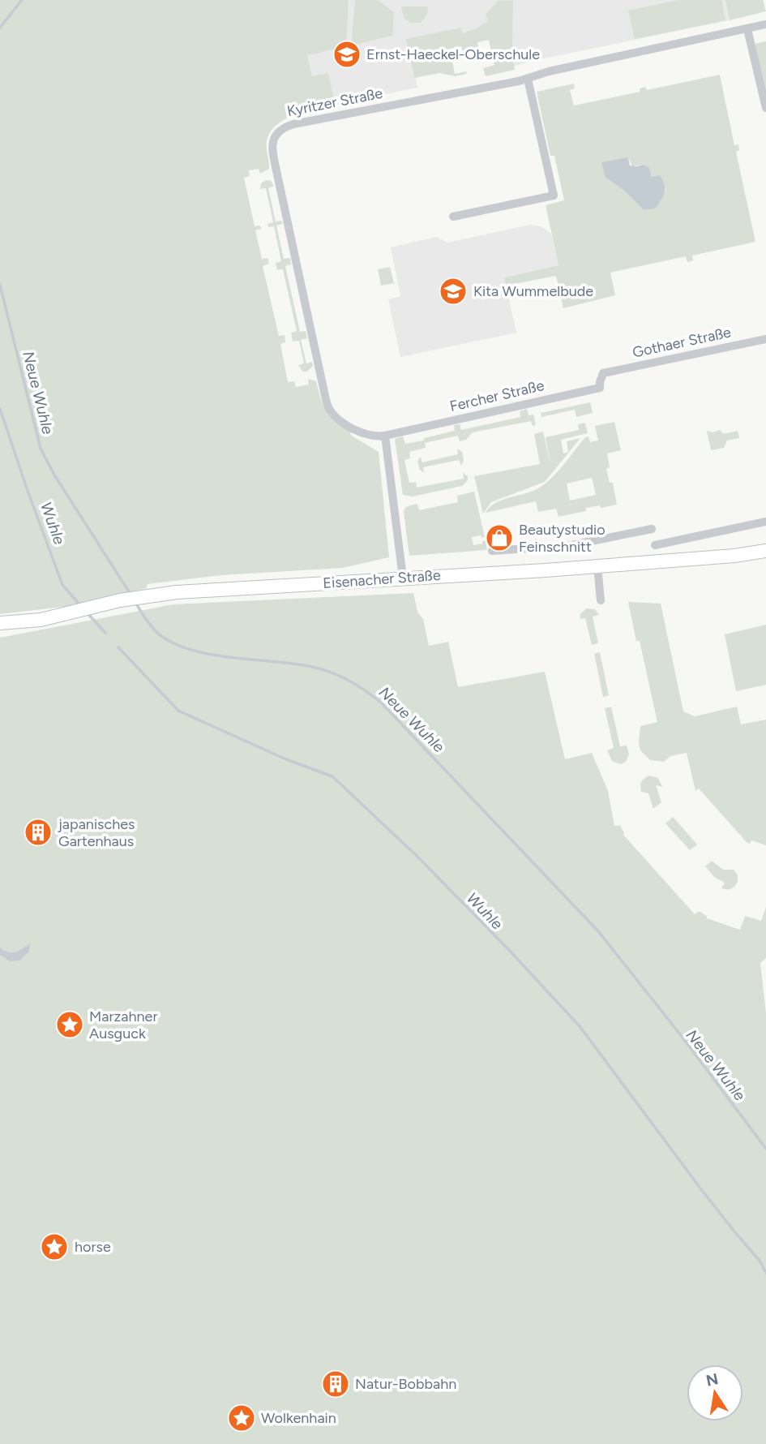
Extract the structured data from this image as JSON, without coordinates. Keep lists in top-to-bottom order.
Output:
{
  "streets": {
    "street": [
      "Kyritzer Straße",
      "Gothaer Straße",
      "Fercher Straße",
      "Eisenacher Straße"
    ]
  },
  "crossings": [
    ["Kyritzer Straße", "Fercher Straße"],
    ["Gothaer Straße", "Fercher Straße"]
  ],
  "water": ["Neue Wuhle", "Wuhle"],
  "places": {
    "school or university": ["Ernst-Haeckel-Oberschule", "Kita Wummelbude"],
    "shop": ["Beautystudio Feinschnitt"],
    "building": ["japanisches Gartenhaus", "Natur-Bobbahn"],
    "place": ["Marzahner Ausguck", "horse", "Wolkenhain"]
  },
  "north": "top"
}
